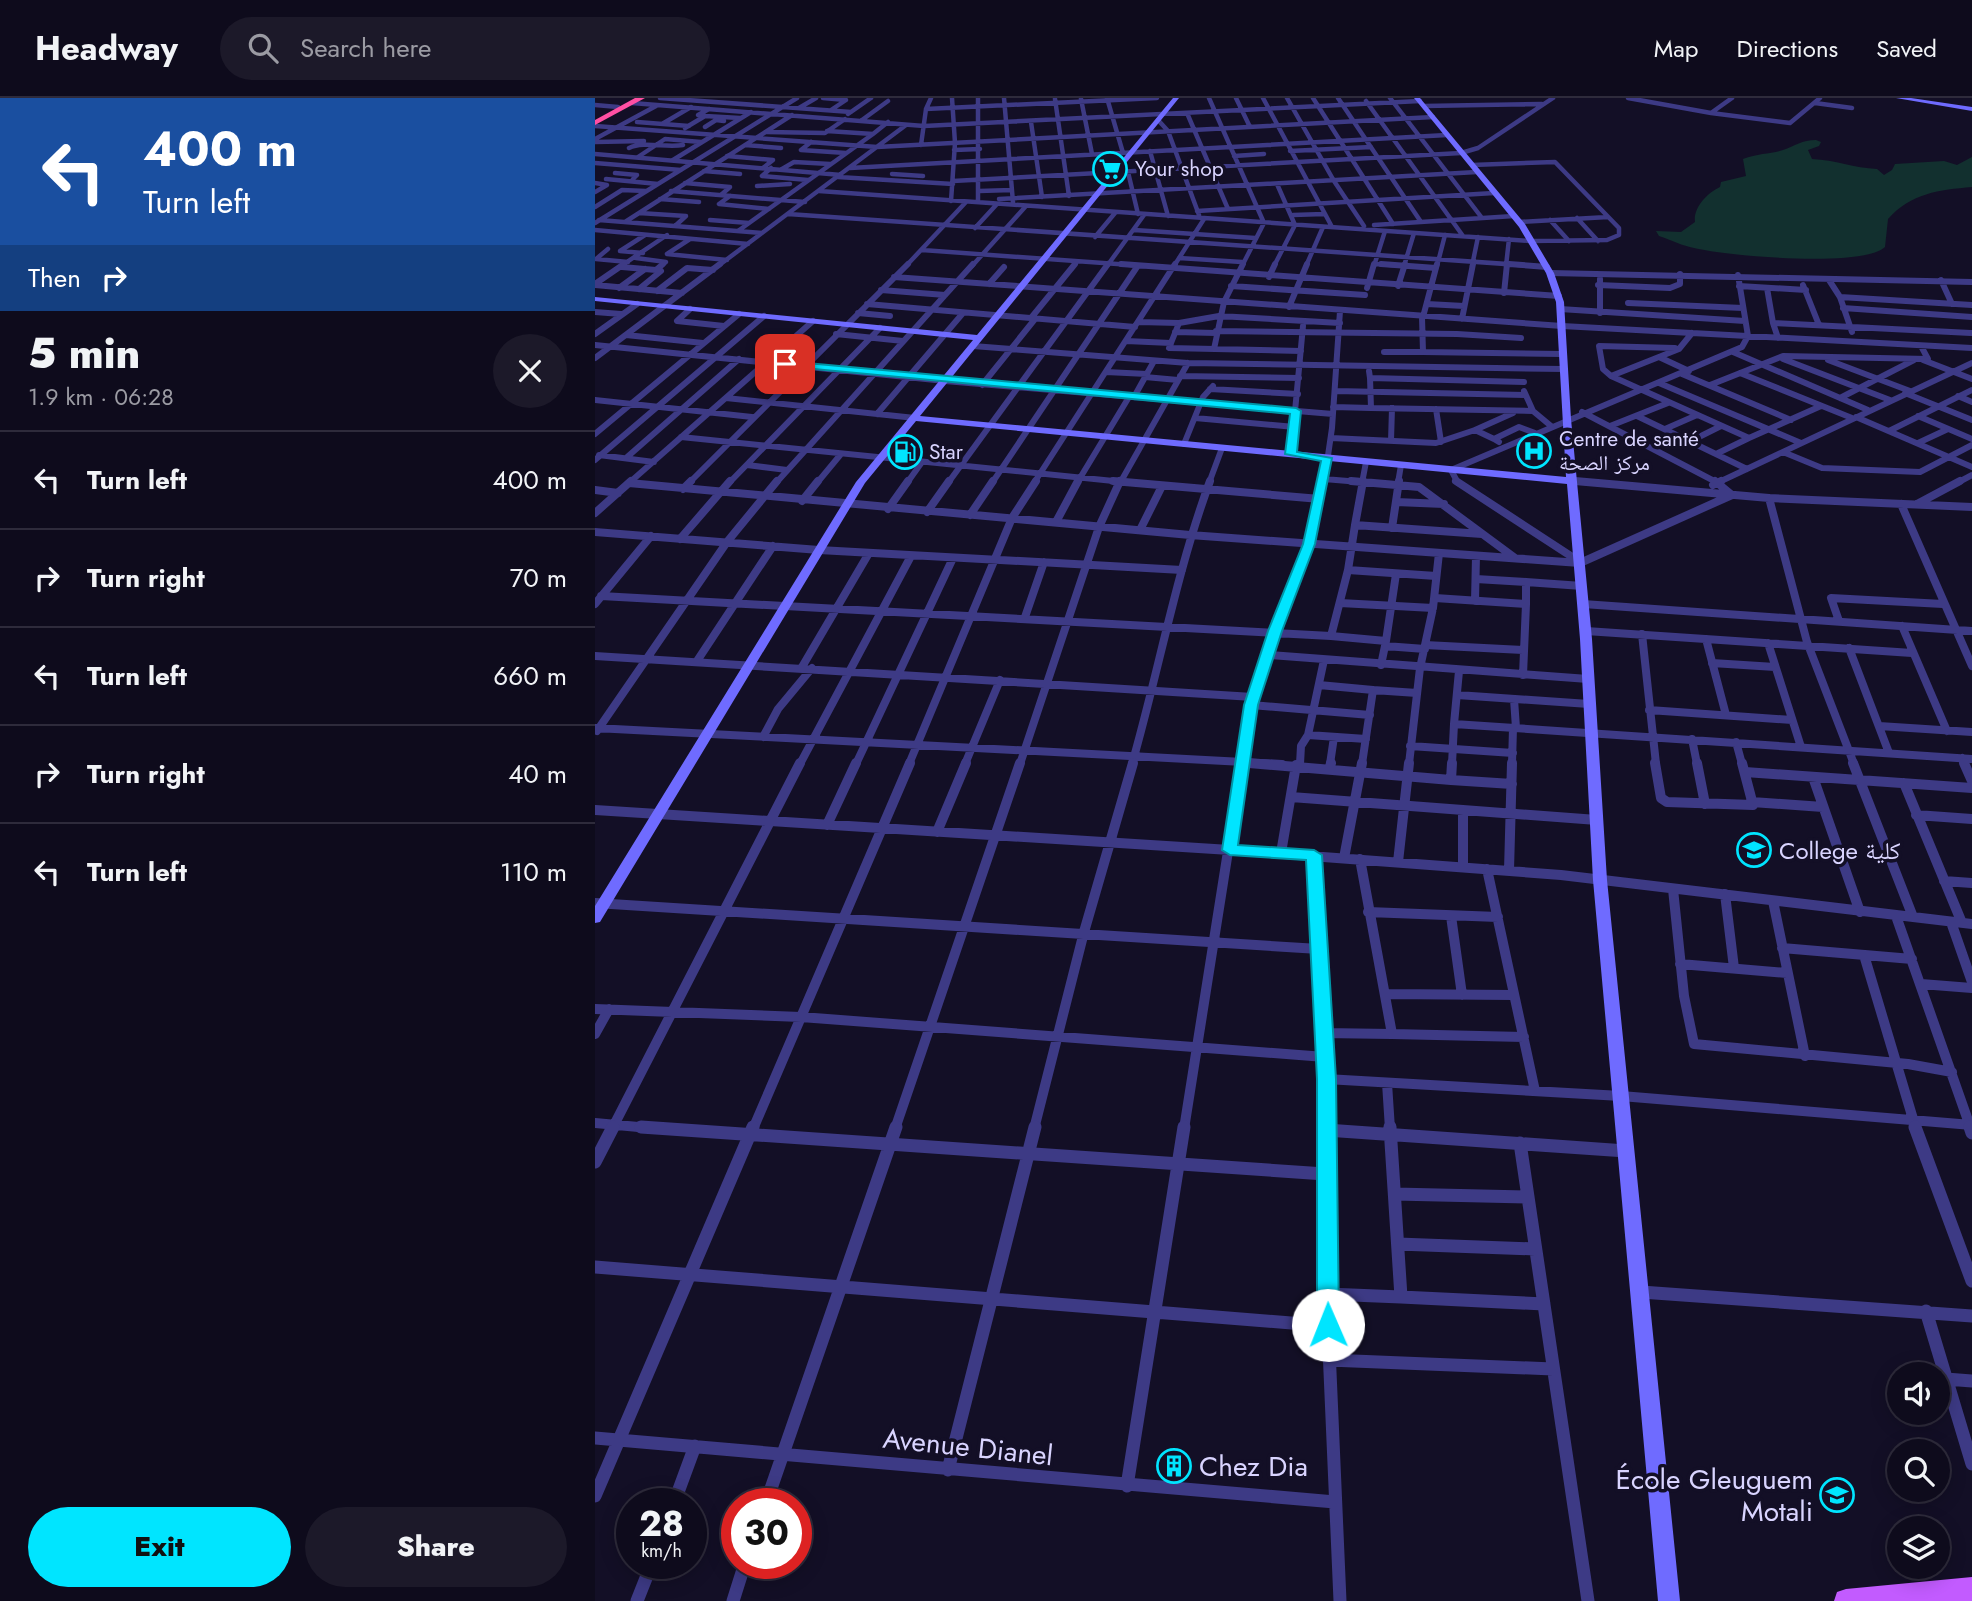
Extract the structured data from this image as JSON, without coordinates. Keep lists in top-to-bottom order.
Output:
{
  "streets": {
    "street": ["Avenue Dianel"]
  },
  "places": {
    "supermarket": ["Your shop"],
    "hospital": ["Centre de santé مركز الصحة"],
    "fuel station": ["Star"],
    "school or university": ["College كلية", "École Gleuguem Motali"],
    "building": ["Chez Dia"]
  },
  "page": {
    "header": "Headway",
    "search": "Search here",
    "nav": ["Map", "Directions", "Saved"],
    "turn": ["400 m", "Turn left"],
    "then": "Then",
    "heading": ["5 min", "1.9 km · 06:28"],
    "list": [
      {
        "name": "Turn left",
        "value": "400 m"
      },
      {
        "name": "Turn right",
        "value": "70 m"
      },
      {
        "name": "Turn left",
        "value": "660 m"
      },
      {
        "name": "Turn right",
        "value": "40 m"
      },
      {
        "name": "Turn left",
        "value": "110 m"
      }
    ],
    "speed": "28 km/h",
    "limit": "30",
    "buttons": ["Exit", "Share"]
  }
}
